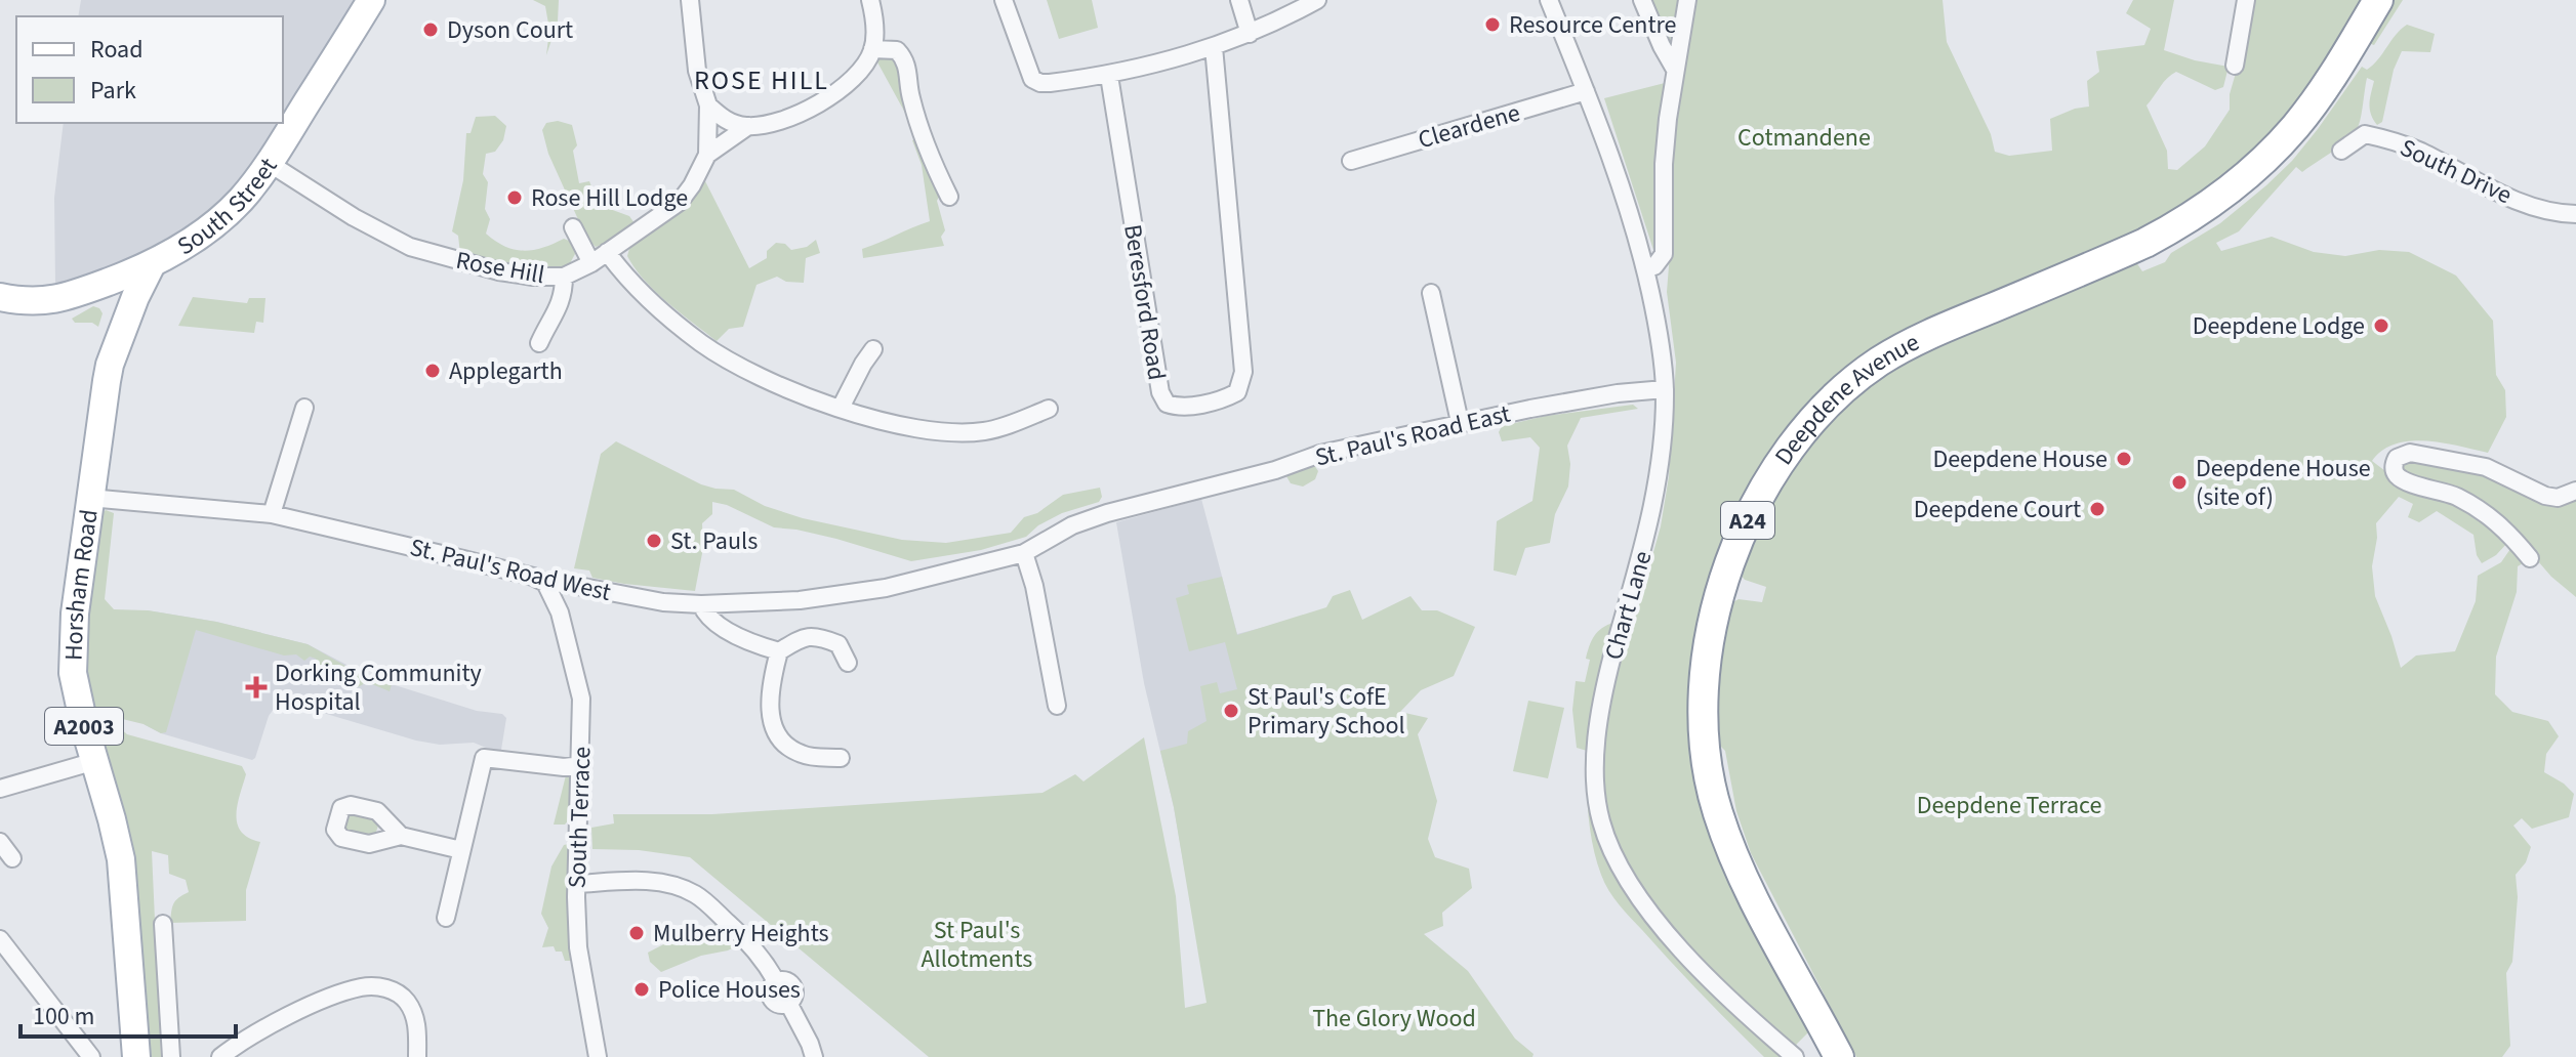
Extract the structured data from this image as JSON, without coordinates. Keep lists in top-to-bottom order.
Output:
{
  "streets": {
    "highway": ["Deepdene Avenue", "A24"],
    "main road": ["South Street", "Horsham Road", "A2003"],
    "street": [
      "Cleardene",
      "South Drive",
      "Rose Hill",
      "Beresford Road",
      "St. Paul's Road East",
      "St. Paul's Road West",
      "Chart Lane",
      "South Terrace"
    ]
  },
  "crossings": [
    ["Cleardene", "Chart Lane"],
    ["South Street", "Rose Hill"],
    ["South Street", "Horsham Road"],
    ["South Street", "A2003"],
    ["St. Paul's Road East", "St. Paul's Road West"],
    ["St. Paul's Road East", "Chart Lane"],
    ["St. Paul's Road West", "Horsham Road"],
    ["St. Paul's Road West", "South Terrace"],
    ["Horsham Road", "A2003"]
  ],
  "districts": ["ROSE HILL"],
  "parks": [
    "Cotmandene",
    "Deepdene Terrace",
    "St Paul's Allotments",
    "The Glory Wood"
  ],
  "places": {
    "other": [
      "Resource Centre",
      "Dyson Court",
      "Rose Hill Lodge",
      "Deepdene Lodge",
      "Applegarth",
      "Deepdene House",
      "Deepdene House (site of)",
      "Deepdene Court",
      "St. Pauls",
      "St Paul's CofE Primary School",
      "Mulberry Heights",
      "Police Houses"
    ],
    "health": ["Dorking Community Hospital"]
  },
  "legend": ["Road", "Park"],
  "scale_bar": "100 m"
}
